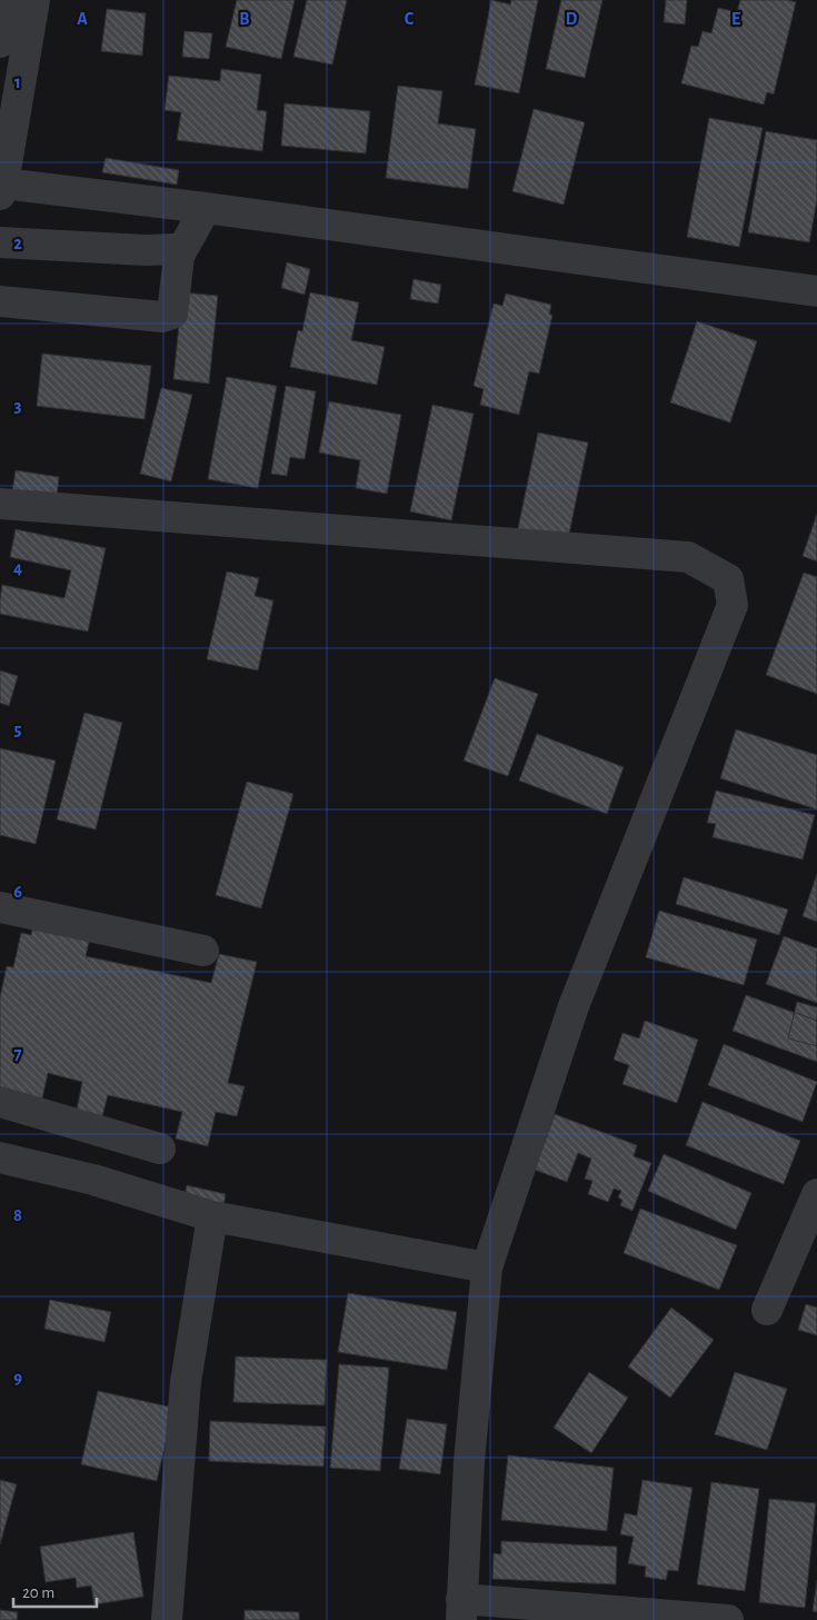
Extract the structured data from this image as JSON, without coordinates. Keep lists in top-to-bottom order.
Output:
{
  "scale_bar": "20 m",
  "grid": {
    "columns": [
      "A",
      "B",
      "C",
      "D",
      "E"
    ],
    "rows": [
      "1",
      "2",
      "3",
      "4",
      "5",
      "6",
      "7",
      "8",
      "9"
    ]
  }
}
